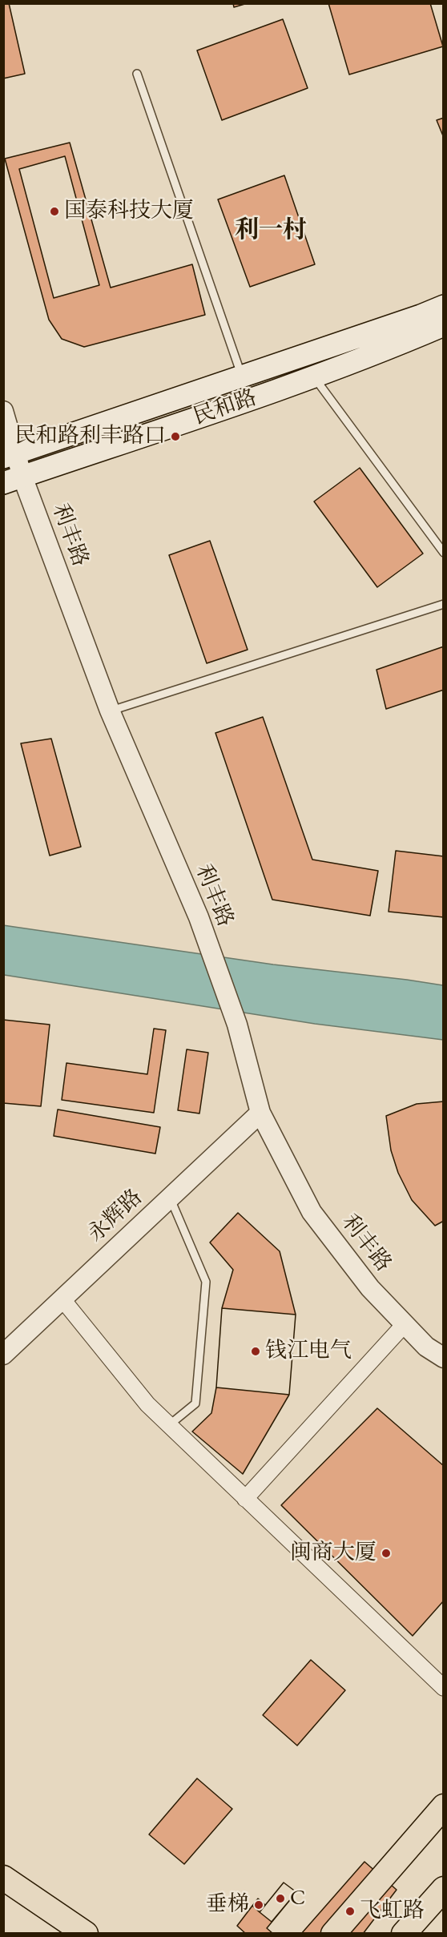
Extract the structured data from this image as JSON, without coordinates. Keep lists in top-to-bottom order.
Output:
{
  "streets": {
    "main road": ["民和路"],
    "street": ["利丰路", "永辉路"]
  },
  "crossings": [
    ["民和路", "利丰路"],
    ["利丰路", "永辉路"]
  ],
  "districts": ["利一村"],
  "places": [
    "国泰科技大厦",
    "民和路利丰路口",
    "钱江电气",
    "闽商大厦",
    "C",
    "垂梯",
    "飞虹路"
  ]
}
